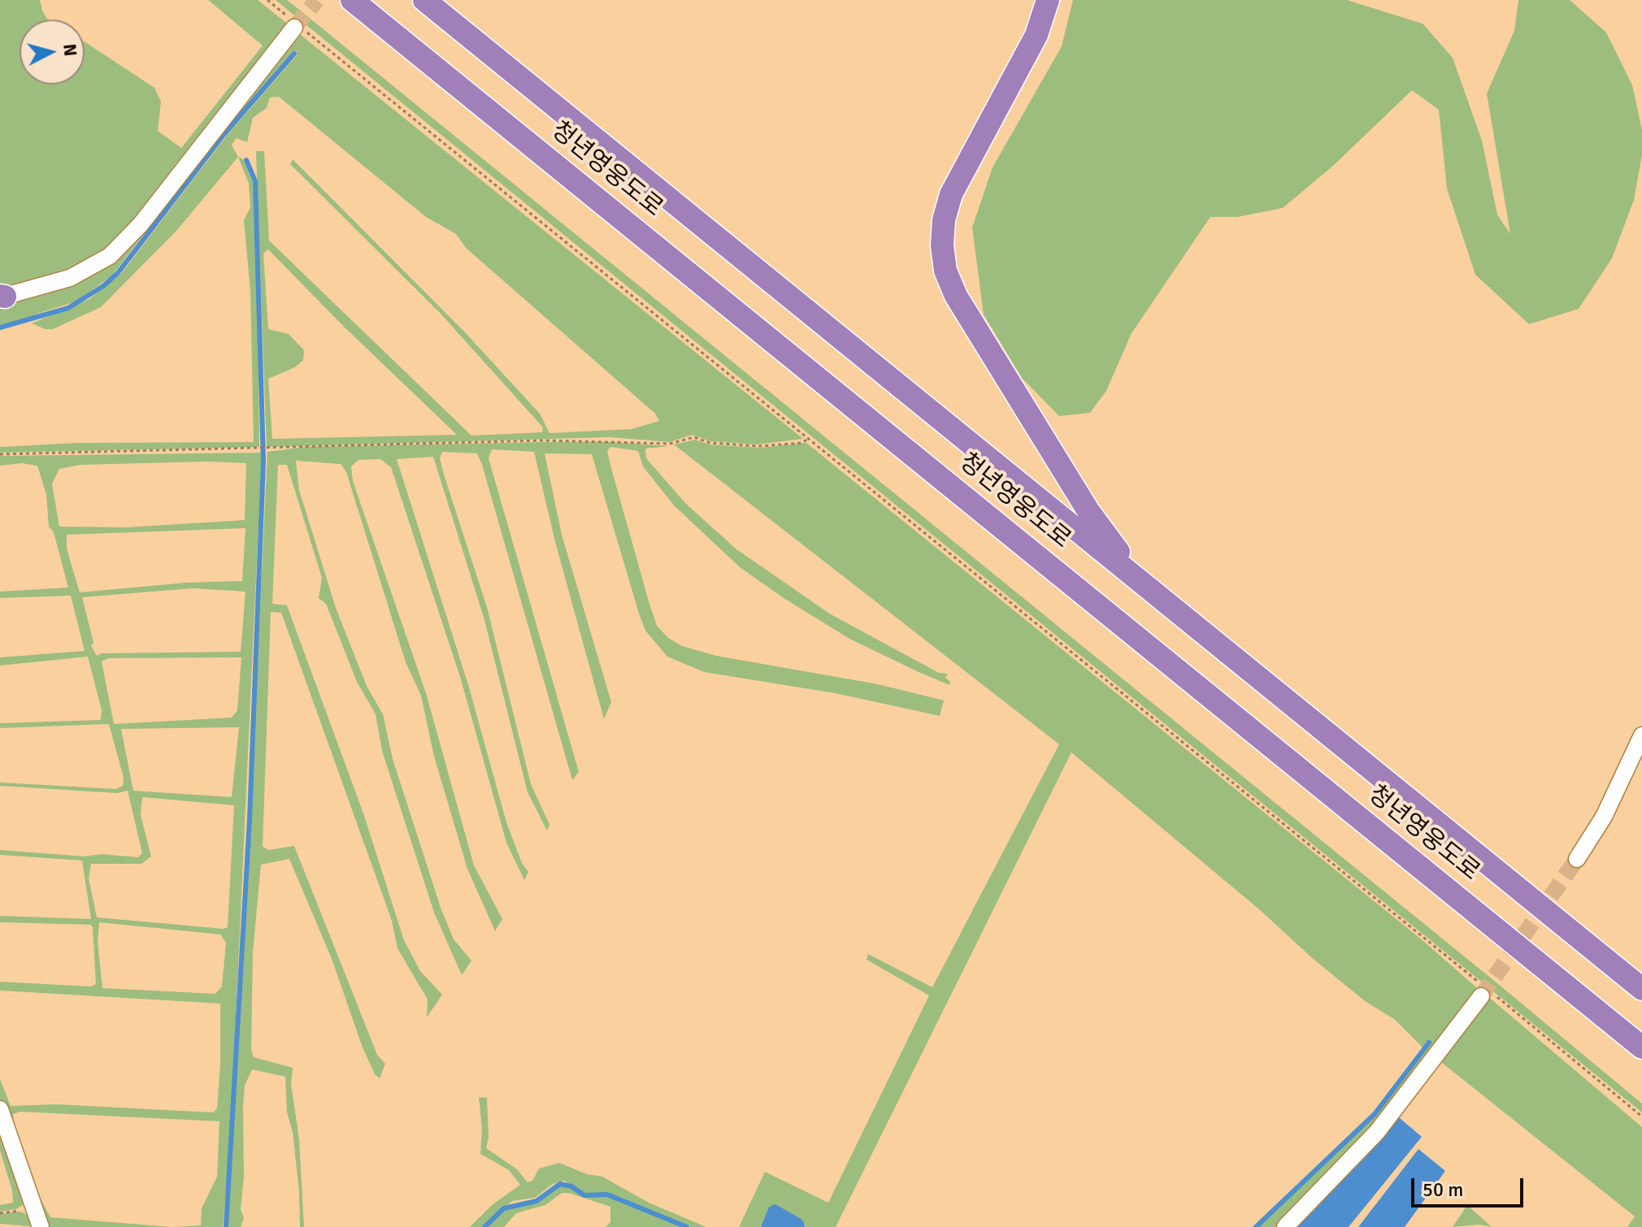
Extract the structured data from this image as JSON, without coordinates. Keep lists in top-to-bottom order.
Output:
{
  "streets": {
    "highway": ["청년영웅도로"]
  },
  "scale_bar": "50 m",
  "north": "right"
}
